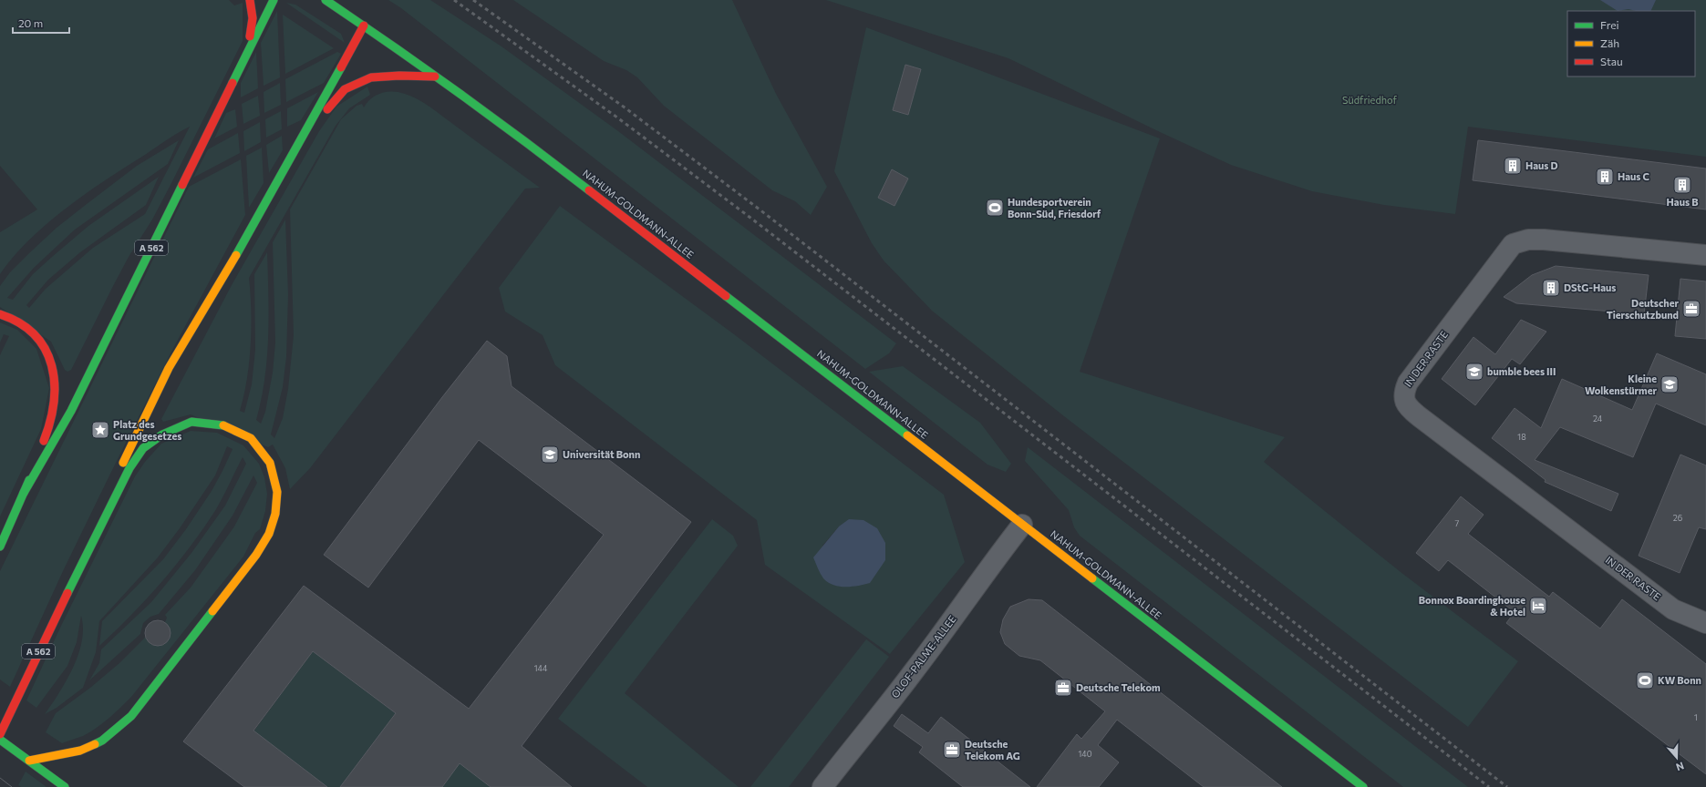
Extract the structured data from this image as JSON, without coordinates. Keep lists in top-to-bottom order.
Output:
{
  "streets": {
    "main road": ["NAHUM-GOLDMANN-ALLEE", "A 562"],
    "street": ["IN DER RASTE", "OLOF-PALME-ALLEE"]
  },
  "crossings": [
    ["NAHUM-GOLDMANN-ALLEE", "A 562"],
    ["NAHUM-GOLDMANN-ALLEE", "OLOF-PALME-ALLEE"]
  ],
  "parks": ["Südfriedhof"],
  "places": {
    "building": [
      "Haus D",
      "Haus C",
      "Haus B",
      "DStG-Haus"
    ],
    "sports": ["Hundesportverein Bonn-Süd, Friesdorf", "KW Bonn"],
    "office": ["Deutscher Tierschutzbund", "Deutsche Telekom", "Deutsche Telekom AG"],
    "school or university": ["bumble bees III", "Kleine Wolkenstürmer", "Universität Bonn"],
    "place": ["Platz des Grundgesetzes"],
    "hotel": ["Bonnox Boardinghouse & Hotel"]
  },
  "house_numbers": [
    "24",
    "18",
    "26",
    "7",
    "144",
    "1",
    "140"
  ],
  "legend": ["Frei", "Zäh", "Stau"],
  "scale_bar": "20 m",
  "north": "bottom"
}
